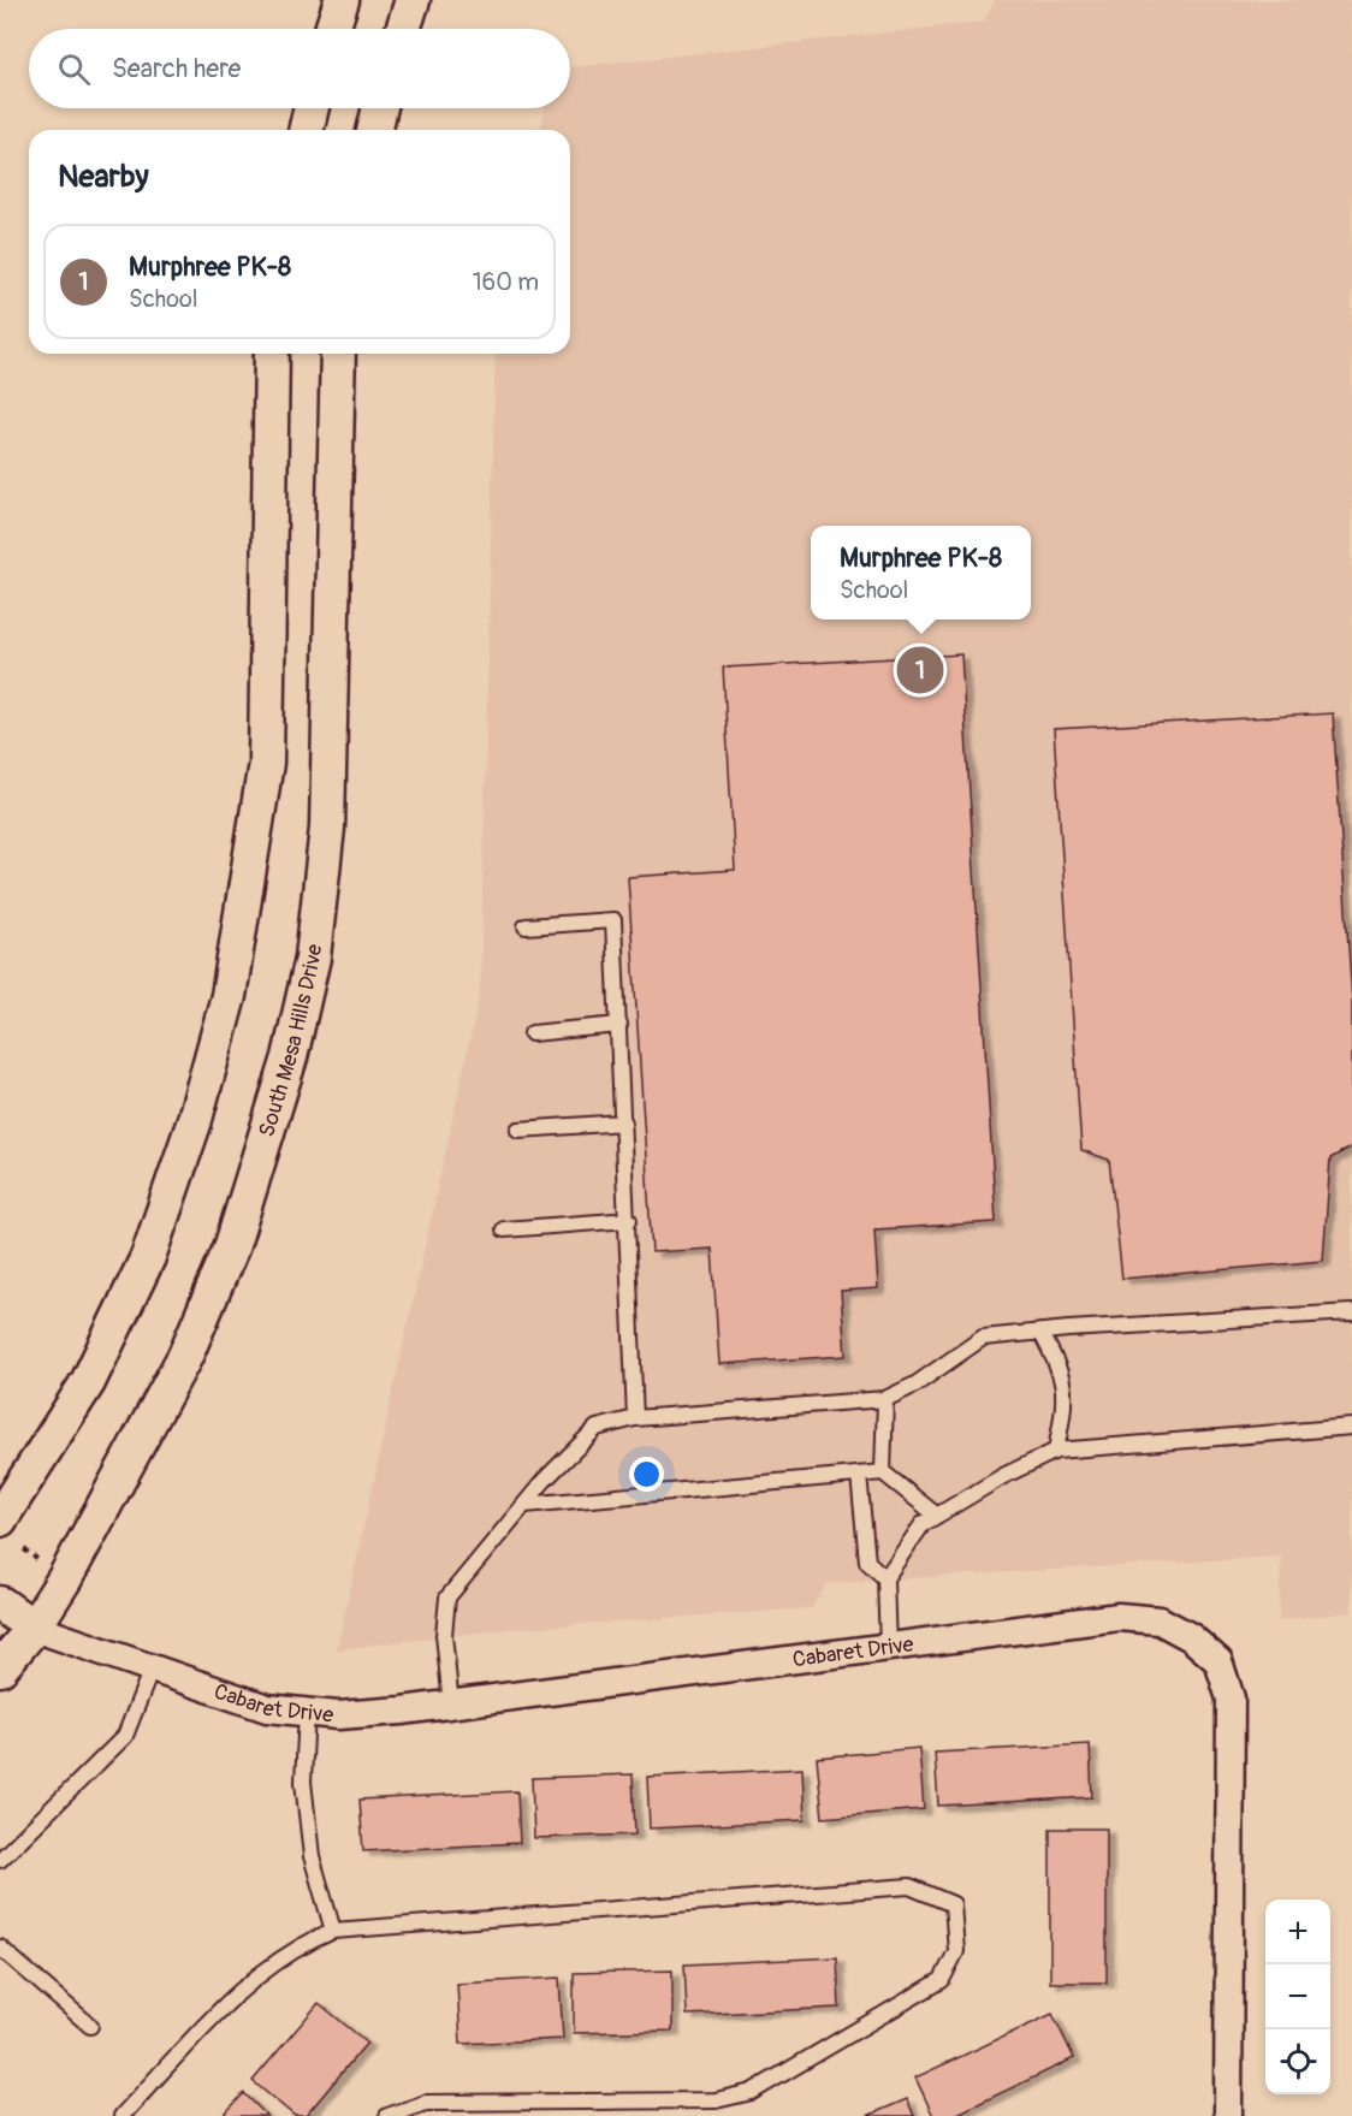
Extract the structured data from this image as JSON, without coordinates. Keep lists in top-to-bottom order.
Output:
{
  "streets": {
    "street": ["South Mesa Hills Drive", "Cabaret Drive"]
  },
  "crossings": [
    ["South Mesa Hills Drive", "Cabaret Drive"]
  ],
  "page": {
    "search": "Search here",
    "heading": "Nearby",
    "list": [
      {
        "mark": "1",
        "name": "Murphree PK-8",
        "note": "School",
        "value": "160 m"
      }
    ],
    "popup": ["Murphree PK-8", "School"],
    "pins": "1",
    "map_buttons": ["+", "−"]
  }
}
